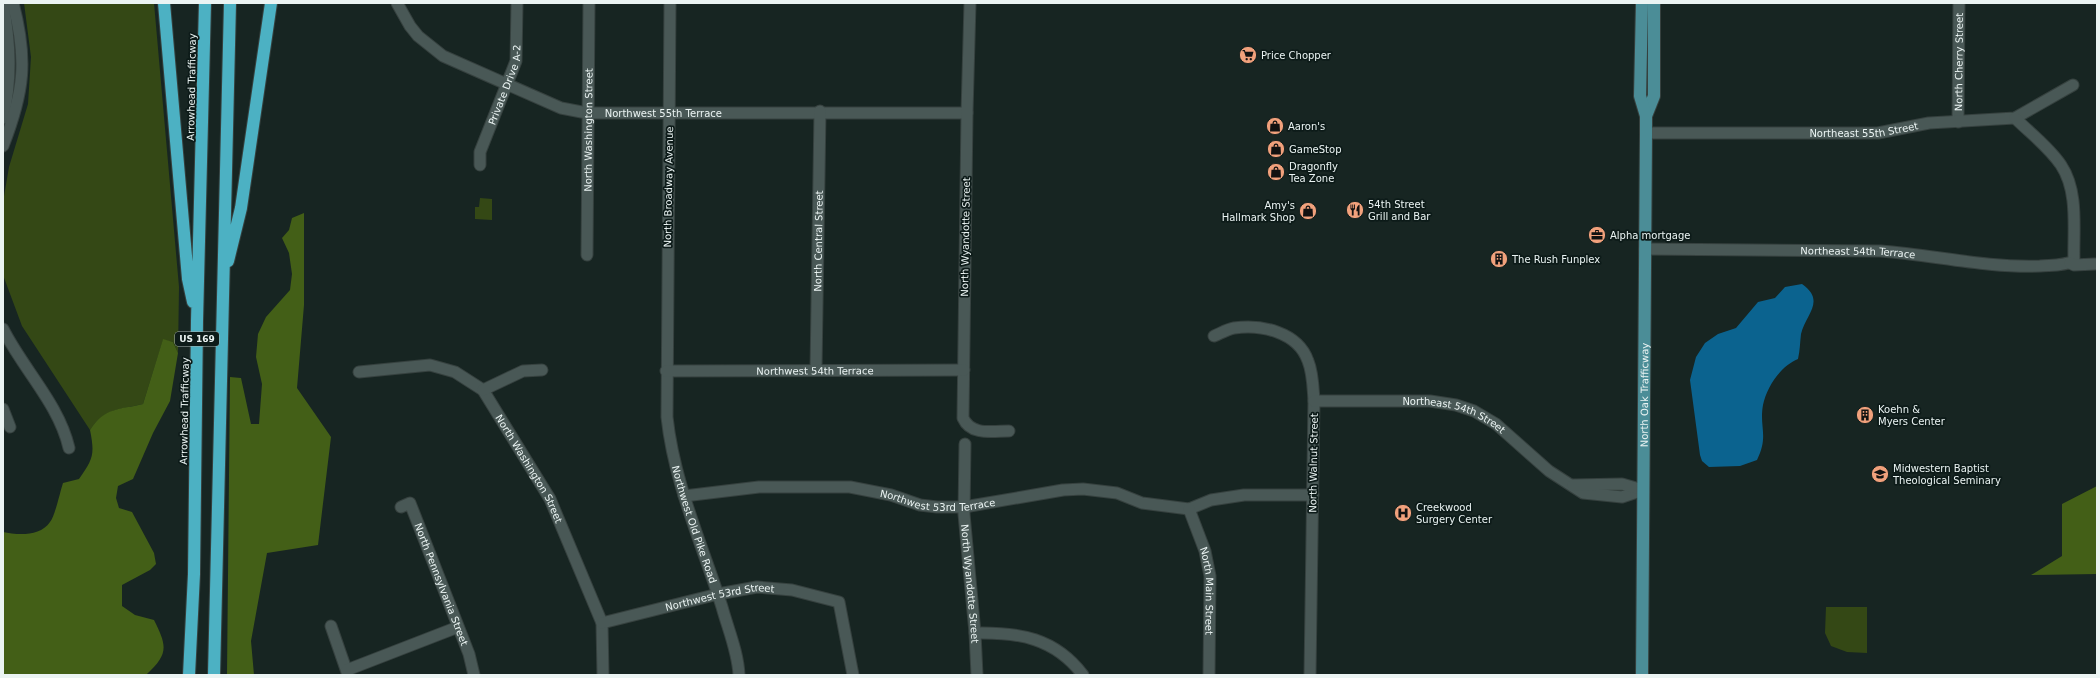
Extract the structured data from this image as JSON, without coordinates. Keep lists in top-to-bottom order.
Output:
{
  "streets": {
    "highway": ["Arrowhead Trafficway", "US 169"],
    "main road": ["North Oak Trafficway"],
    "street": [
      "North Cherry Street",
      "Private Drive A-2",
      "Northwest 55th Terrace",
      "Northeast 55th Street",
      "North Washington Street",
      "North Broadway Avenue",
      "North Wyandotte Street",
      "North Central Street",
      "Northeast 54th Terrace",
      "Northwest 54th Terrace",
      "Northeast 54th Street",
      "North Walnut Street",
      "Northwest 53rd Terrace",
      "Northwest Old Pike Road",
      "North Pennsylvania Street",
      "North Main Street",
      "Northwest 53rd Street"
    ]
  },
  "crossings": [
    ["North Cherry Street", "Northeast 55th Street"],
    ["Private Drive A-2", "Northwest 55th Terrace"],
    ["Northwest 55th Terrace", "North Washington Street"],
    ["Northwest 55th Terrace", "North Broadway Avenue"],
    ["Northwest 55th Terrace", "North Wyandotte Street"],
    ["Northwest 55th Terrace", "North Central Street"],
    ["Northeast 55th Street", "North Oak Trafficway"],
    ["North Washington Street", "Northwest 53rd Street"],
    ["North Broadway Avenue", "Northwest 54th Terrace"],
    ["North Broadway Avenue", "Northwest Old Pike Road"],
    ["North Wyandotte Street", "Northwest 54th Terrace"],
    ["North Wyandotte Street", "Northwest 53rd Terrace"],
    ["North Central Street", "Northwest 54th Terrace"],
    ["Northeast 54th Terrace", "North Oak Trafficway"],
    ["Northwest 54th Terrace", "Northwest Old Pike Road"],
    ["North Oak Trafficway", "Northeast 54th Street"],
    ["Northeast 54th Street", "North Walnut Street"],
    ["Northwest 53rd Terrace", "Northwest Old Pike Road"],
    ["Northwest 53rd Terrace", "North Main Street"],
    ["Northwest Old Pike Road", "Northwest 53rd Street"]
  ],
  "places": {
    "supermarket": ["Price Chopper"],
    "shop": [
      "Aaron's",
      "GameStop",
      "Dragonfly Tea Zone",
      "Amy's Hallmark Shop"
    ],
    "restaurant": ["54th Street Grill and Bar"],
    "office": ["Alpha mortgage"],
    "building": ["The Rush Funplex", "Koehn & Myers Center"],
    "school or university": ["Midwestern Baptist Theological Seminary"],
    "hospital": ["Creekwood Surgery Center"]
  }
}
